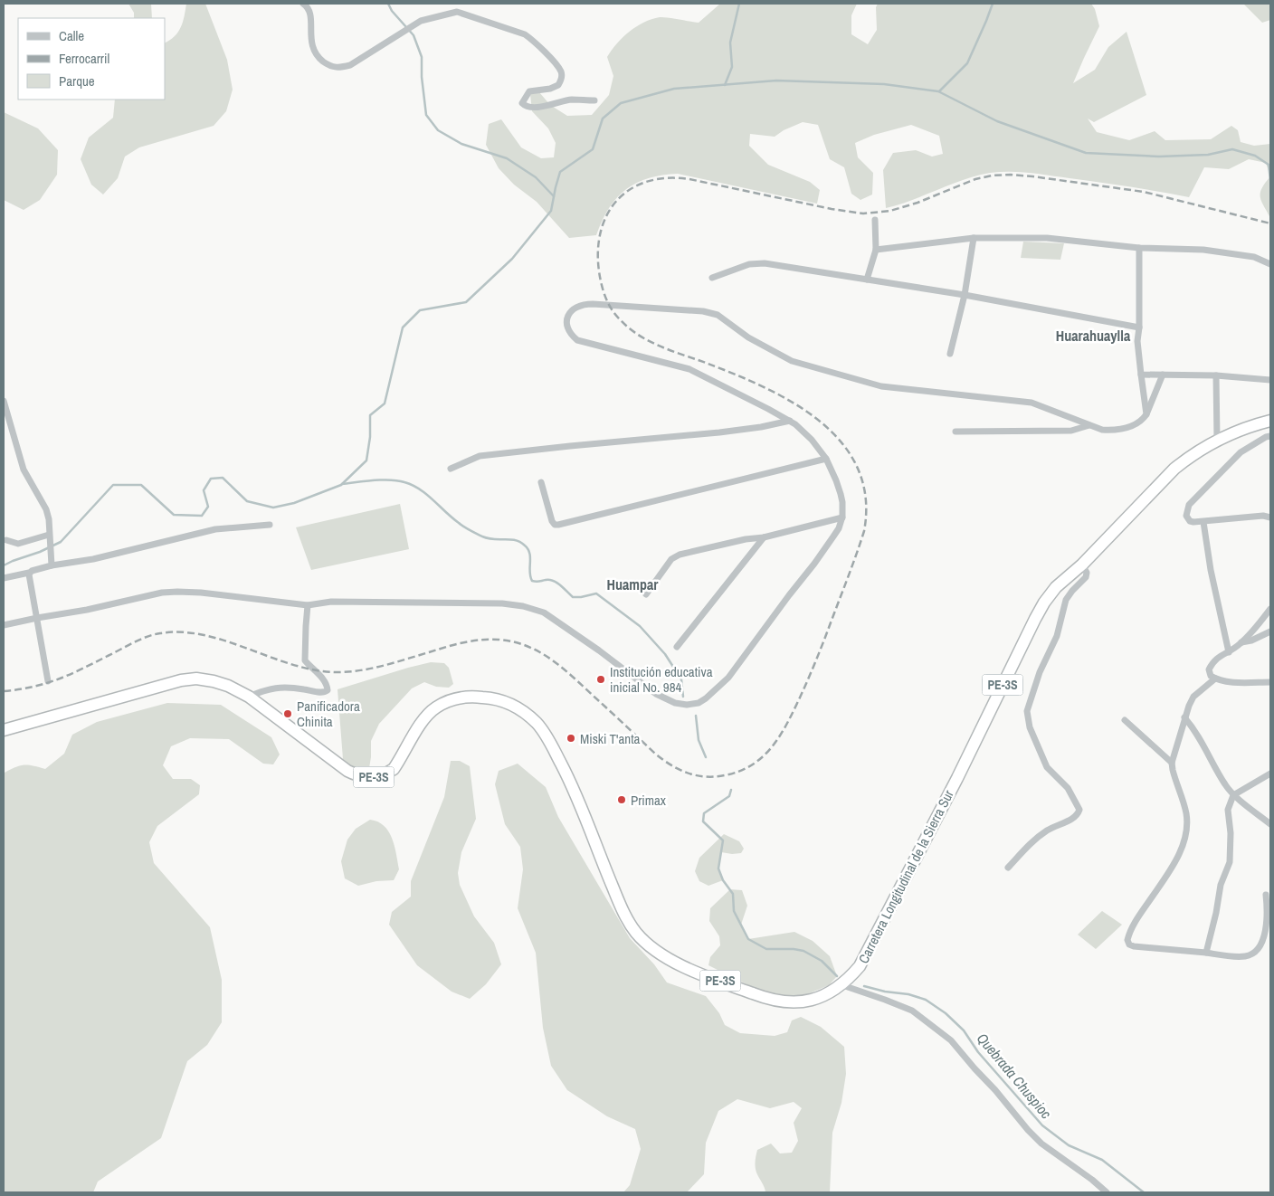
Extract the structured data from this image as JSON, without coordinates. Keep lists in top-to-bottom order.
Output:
{
  "streets": {
    "highway": ["PE-3S", "Carretera Longitudinal de la Sierra Sur"]
  },
  "districts": ["Huarahuaylla", "Huampar"],
  "water": ["Quebrada Chuspioc"],
  "places": [
    "Institución educativa inicial No. 984",
    "Panificadora Chinita",
    "Miski T'anta",
    "Primax"
  ],
  "legend": ["Calle", "Ferrocarril", "Parque"]
}
